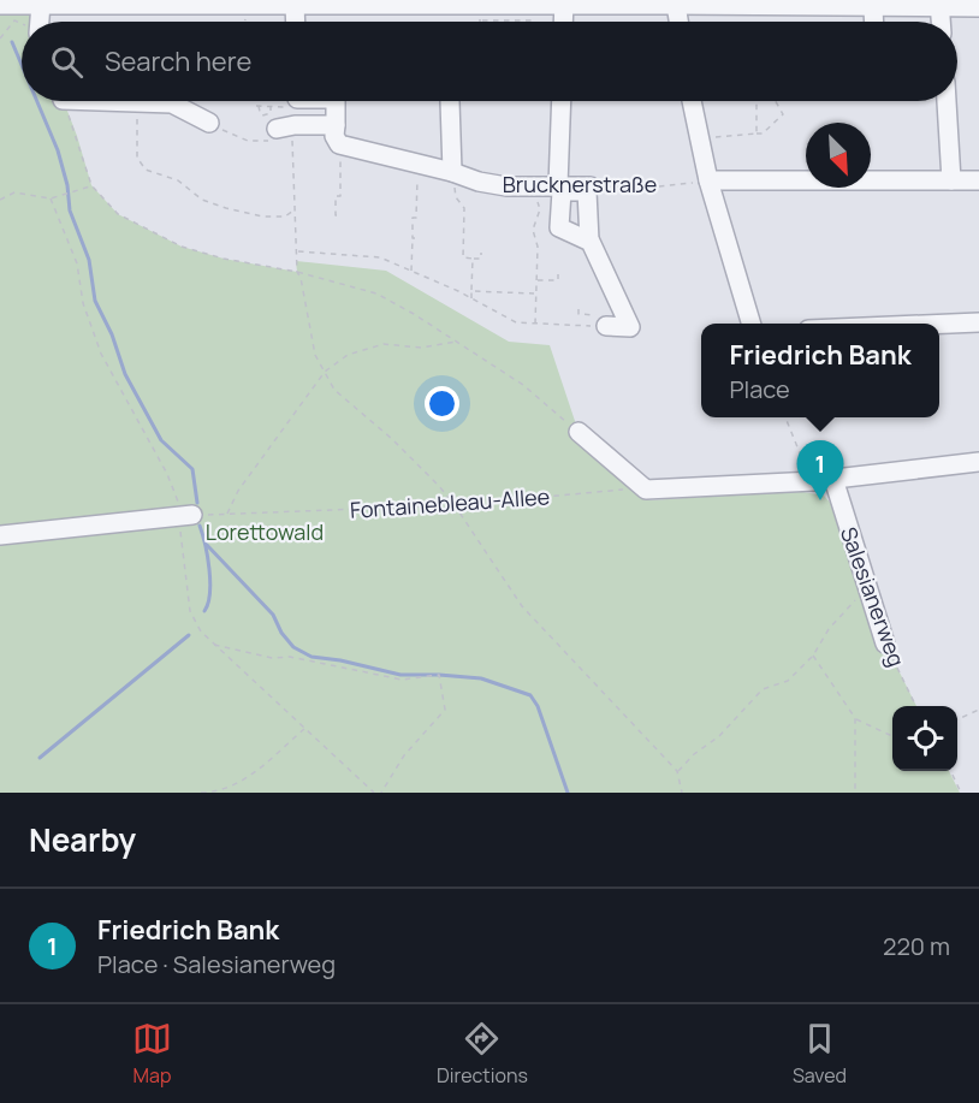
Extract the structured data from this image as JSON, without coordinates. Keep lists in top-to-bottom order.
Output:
{
  "streets": {
    "street": ["Brucknerstraße", "Salesianerweg"],
    "path": ["Fontainebleau-Allee"]
  },
  "parks": ["Lorettowald"],
  "north": "bottom right",
  "page": {
    "search": "Search here",
    "popup": ["Friedrich Bank", "Place"],
    "pins": "1",
    "heading": "Nearby",
    "list": [
      {
        "mark": "1",
        "name": "Friedrich Bank",
        "note": "Place · Salesianerweg",
        "value": "220 m"
      }
    ],
    "nav": ["Map", "Directions", "Saved"]
  }
}
